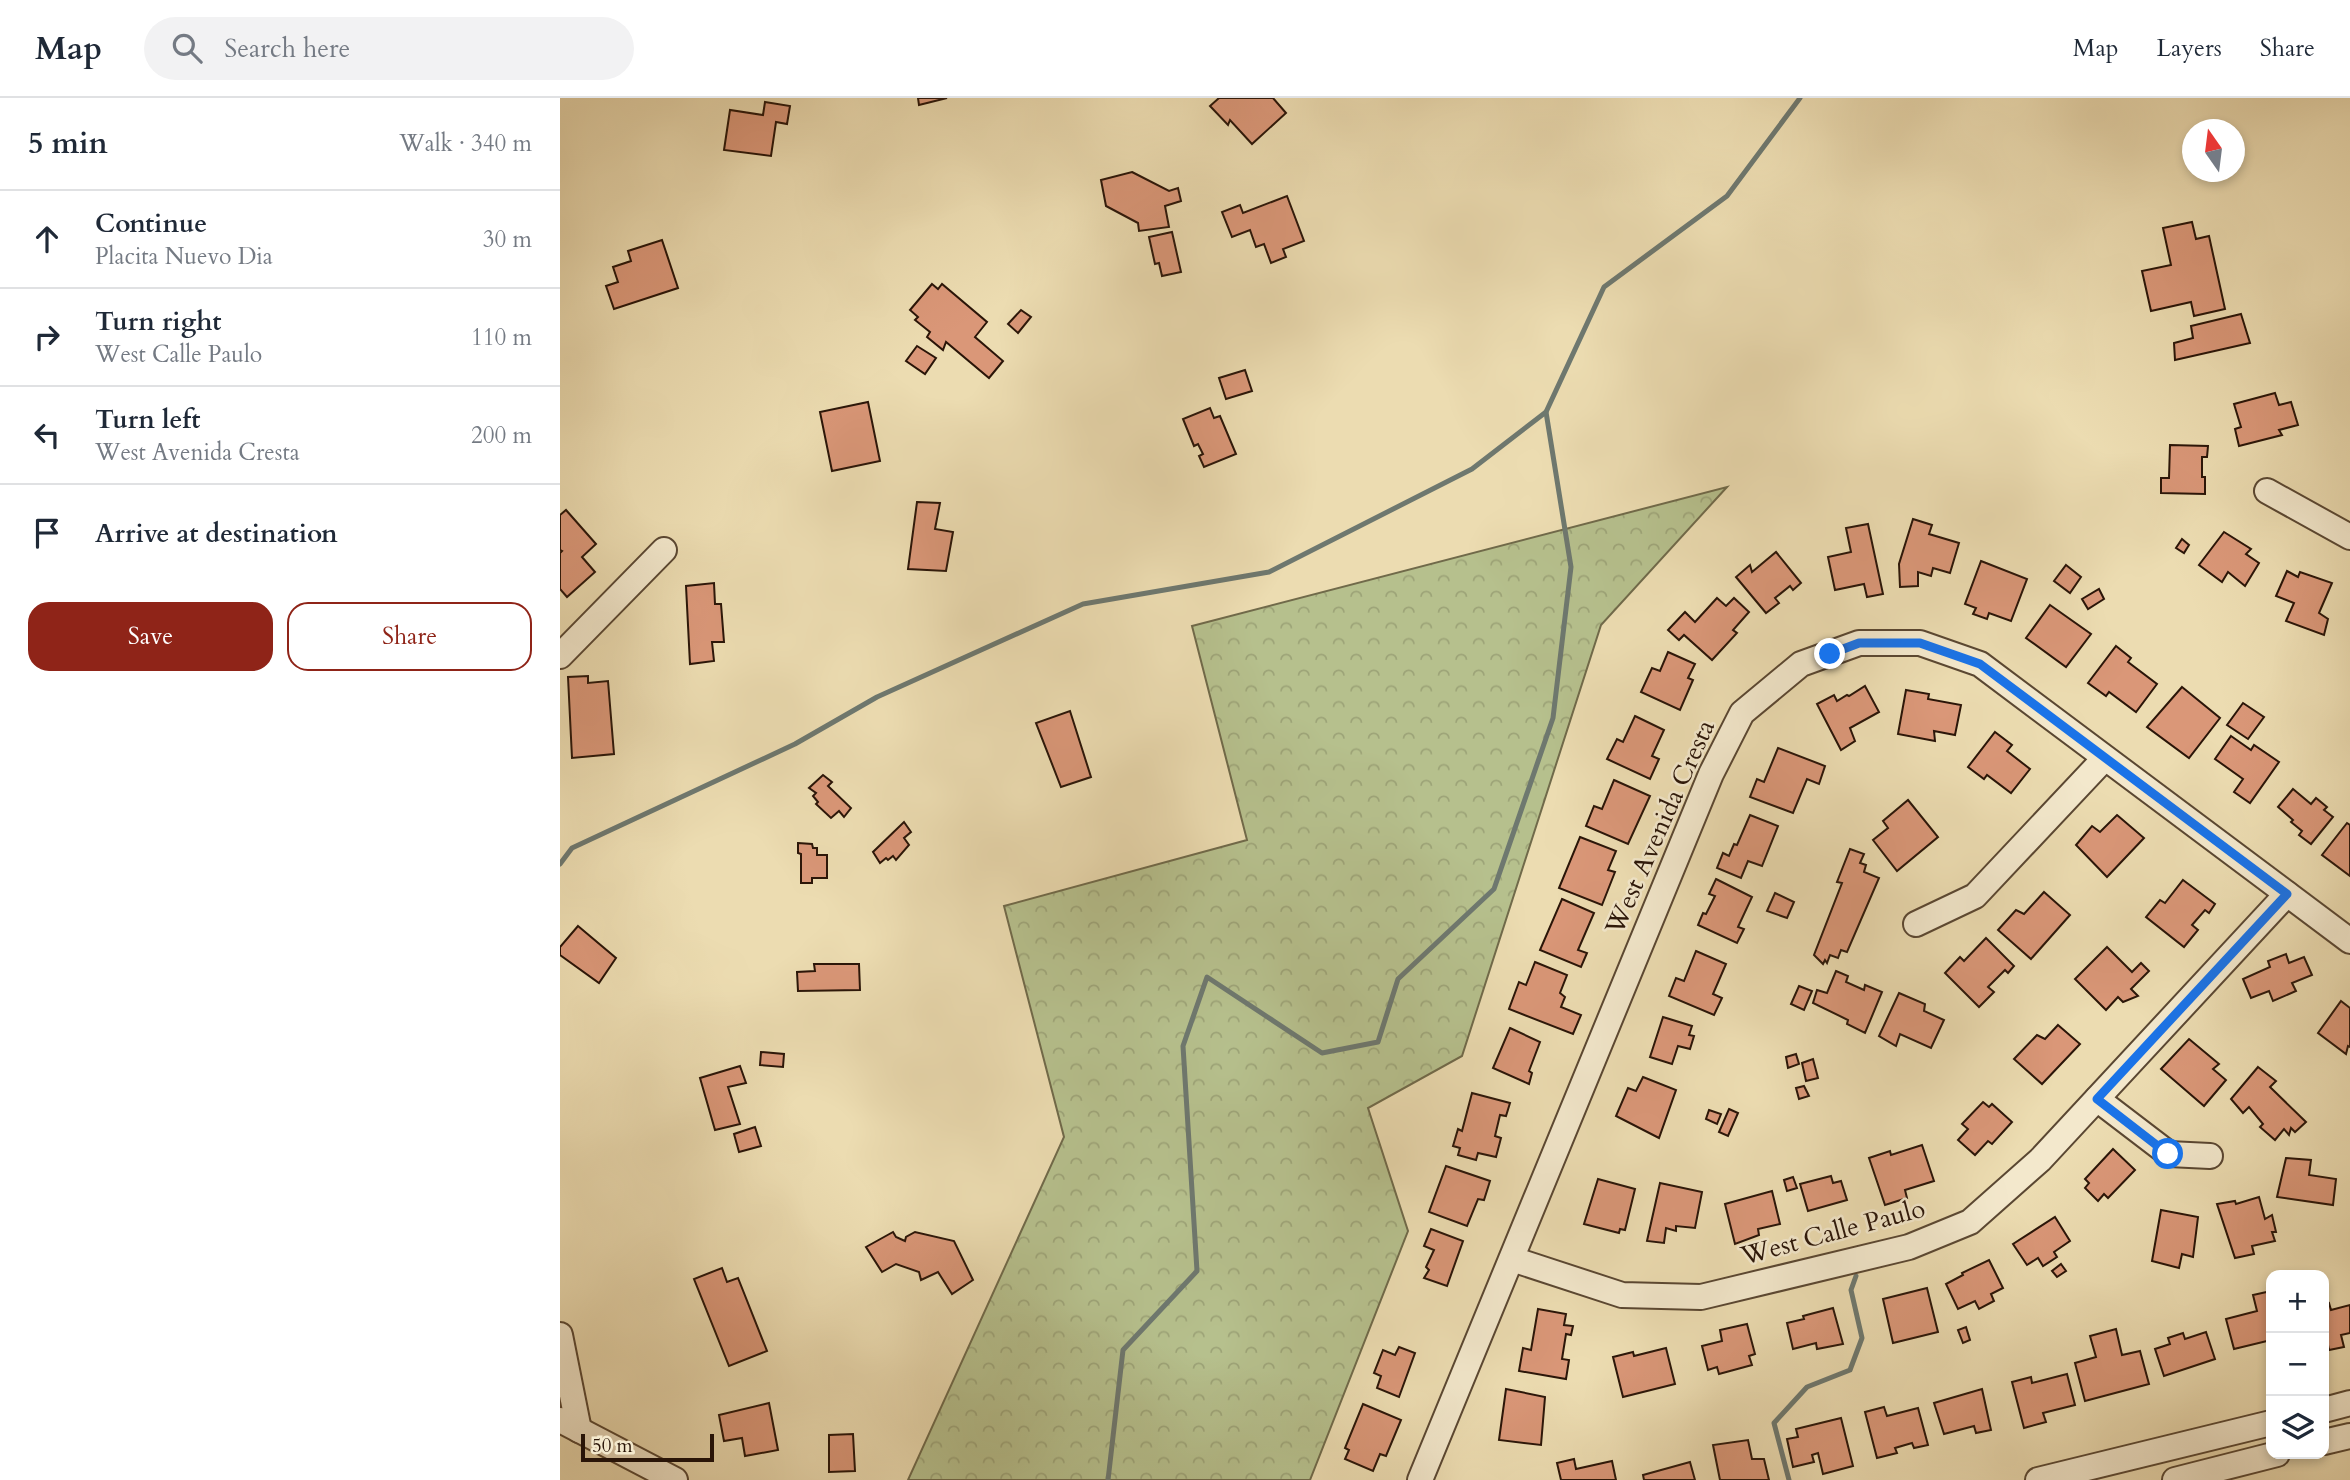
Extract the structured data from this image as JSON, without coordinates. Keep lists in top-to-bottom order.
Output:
{
  "streets": {
    "street": ["West Avenida Cresta", "West Calle Paulo"]
  },
  "crossings": [
    ["West Avenida Cresta", "West Calle Paulo"]
  ],
  "scale_bar": "50 m",
  "north": "top",
  "page": {
    "header": "Map",
    "search": "Search here",
    "nav": ["Map", "Layers", "Share"],
    "heading": ["5 min", "Walk · 340 m"],
    "list": [
      ["Continue", "Placita Nuevo Dia", "30 m"],
      ["Turn right", "West Calle Paulo", "110 m"],
      ["Turn left", "West Avenida Cresta", "200 m"],
      "Arrive at destination"
    ],
    "buttons": ["Save", "Share"],
    "map_buttons": ["+", "−"],
    "scale": "50 m"
  }
}
